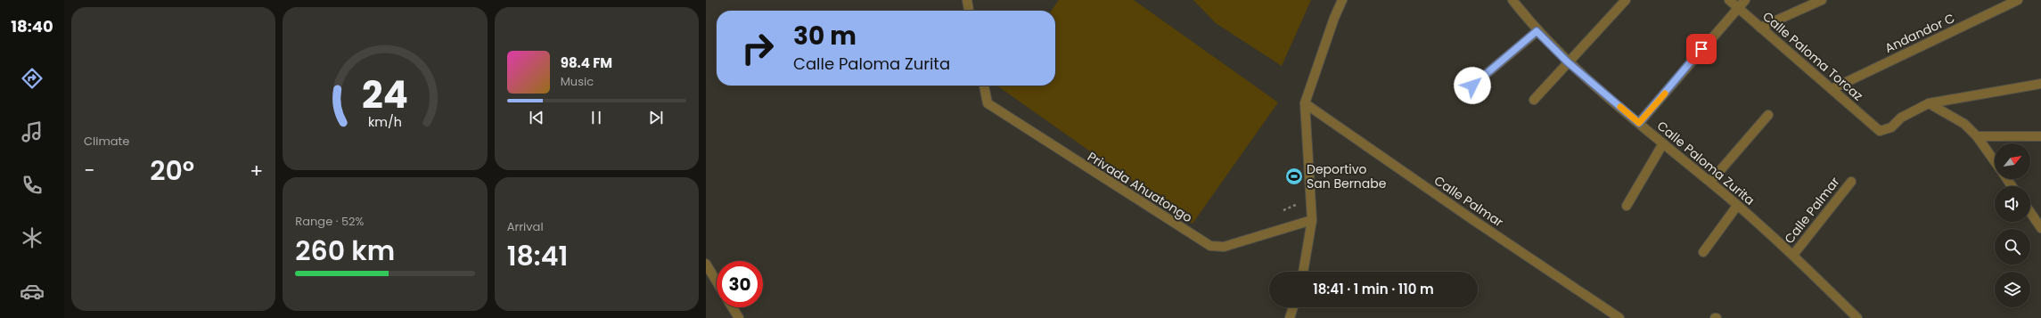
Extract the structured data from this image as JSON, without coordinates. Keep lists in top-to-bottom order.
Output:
{
  "streets": {
    "street": [
      "Andandor C",
      "Calle Paloma Torcaz",
      "Calle Paloma Zurita",
      "Privada Ahuatongo",
      "Calle Palmar"
    ]
  },
  "crossings": [
    ["Andandor C", "Calle Paloma Torcaz"],
    ["Calle Paloma Zurita", "Calle Palmar"]
  ],
  "places": {
    "sports": ["Deportivo San Bernabe"]
  },
  "north": "top right",
  "page": {
    "tabs": "18:40",
    "tile": [
      "Climate",
      ["Range · 52%", "260 km"],
      ["Arrival", "18:41"]
    ],
    "turn": ["30 m", "Calle Paloma Zurita"],
    "song": ["98.4 FM", "Music"],
    "heat": ["−", "20°", "+"],
    "limit": "30",
    "trip": "18:41 · 1 min · 110 m",
    "gauge": ["24", "km/h"]
  }
}
